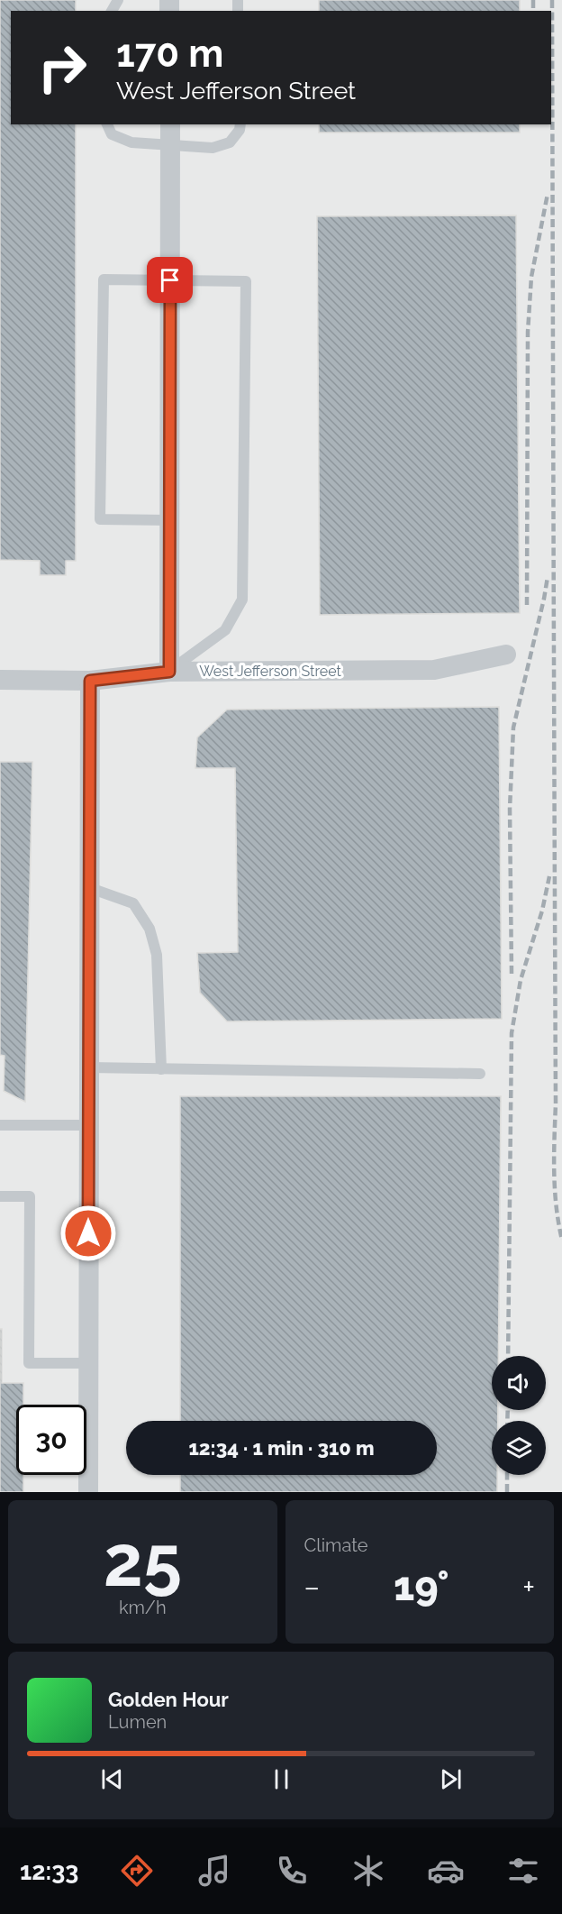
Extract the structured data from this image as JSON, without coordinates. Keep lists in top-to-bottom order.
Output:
{
  "streets": {
    "street": ["West Jefferson Street"]
  },
  "page": {
    "turn": ["170 m", "West Jefferson Street"],
    "limit": "30",
    "trip": "12:34 · 1 min · 310 m",
    "tile": [
      ["25", "km/h"],
      "Climate"
    ],
    "heat": ["−", "19°", "+"],
    "song": ["Golden Hour", "Lumen"],
    "tabs": "12:33"
  }
}
